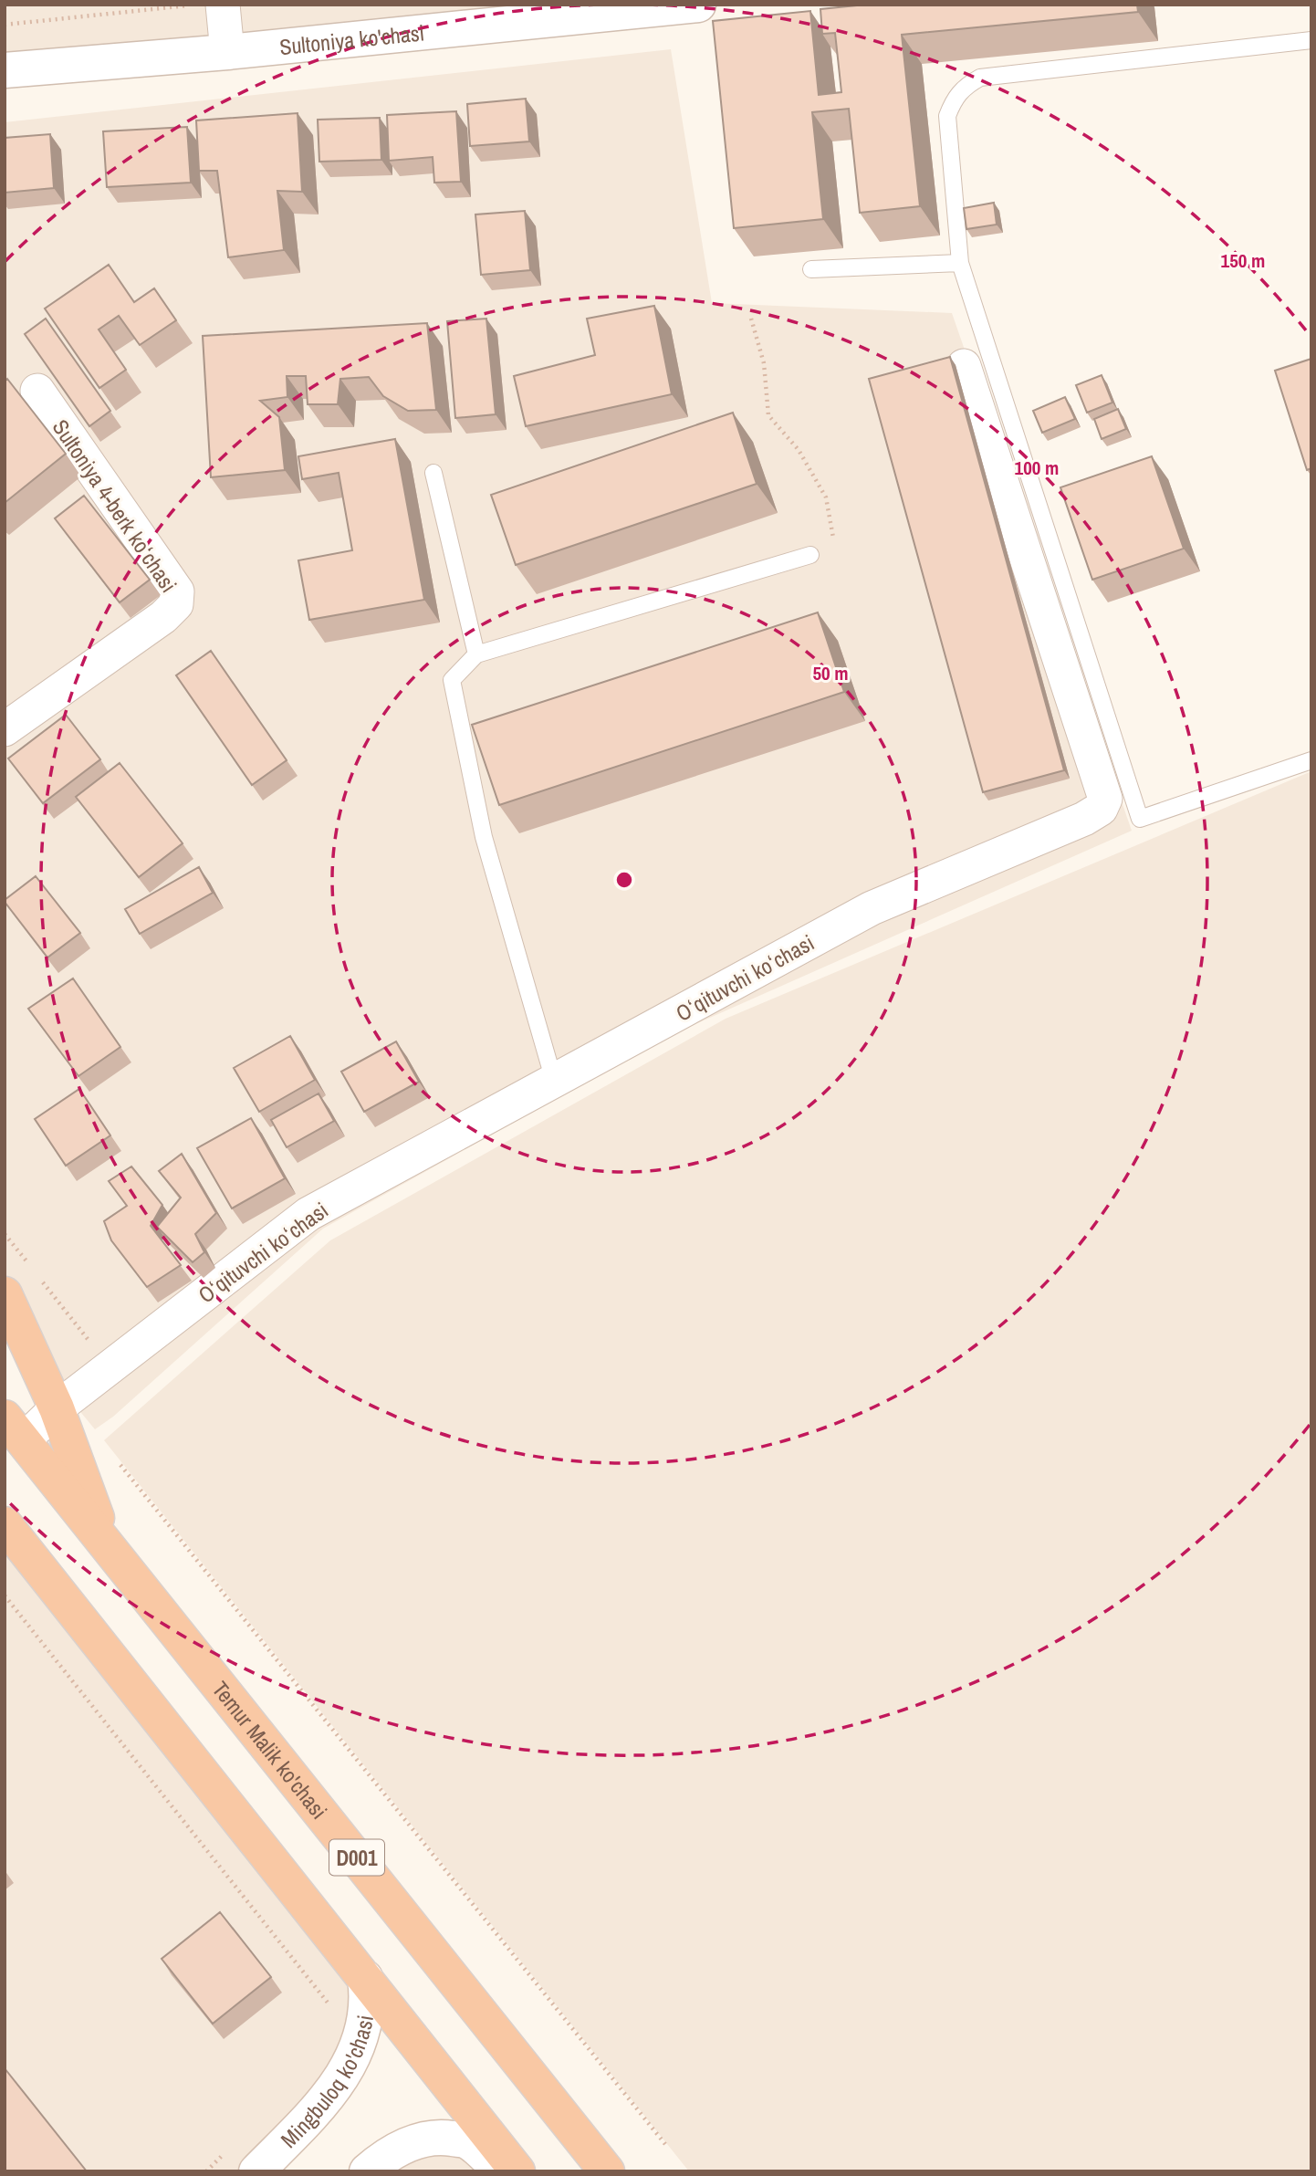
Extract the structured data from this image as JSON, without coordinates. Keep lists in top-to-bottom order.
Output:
{
  "streets": {
    "highway": ["Temur Malik ko'chasi", "D001"],
    "street": [
      "Sultoniya ko'chasi",
      "Sultoniya 4-berk koʻchasi",
      "Oʻqituvchi koʻchasi",
      "Mingbuloq ko'chasi"
    ]
  },
  "crossings": [
    ["Oʻqituvchi koʻchasi", "Temur Malik ko'chasi"]
  ],
  "rings": ["150 m", "100 m", "50 m"]
}
